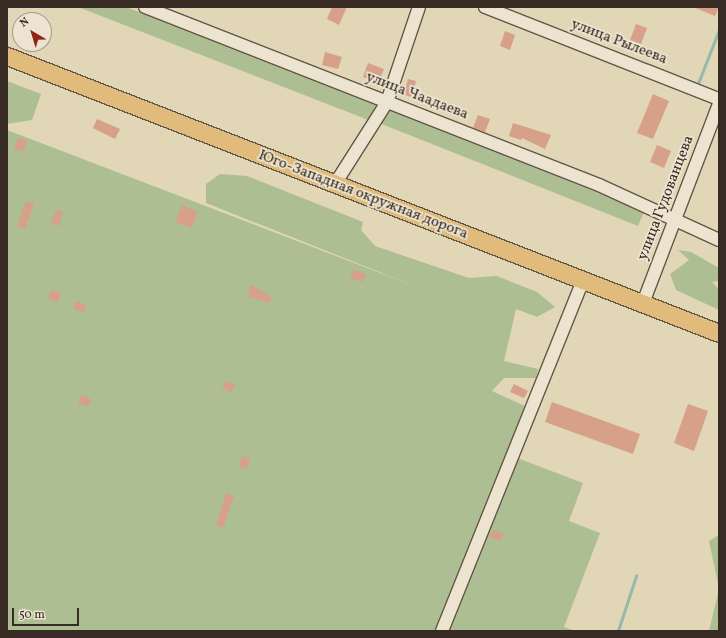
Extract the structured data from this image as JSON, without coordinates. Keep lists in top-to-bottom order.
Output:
{
  "streets": {
    "highway": ["Юго-Западная окружная дорога"],
    "street": ["улица Рылеева", "улица Чаадаева", "улица Гудованцева"]
  },
  "crossings": [
    ["улица Чаадаева", "улица Гудованцева"],
    ["Юго-Западная окружная дорога", "улица Гудованцева"]
  ],
  "scale_bar": "50 m",
  "north": "top left"
}
